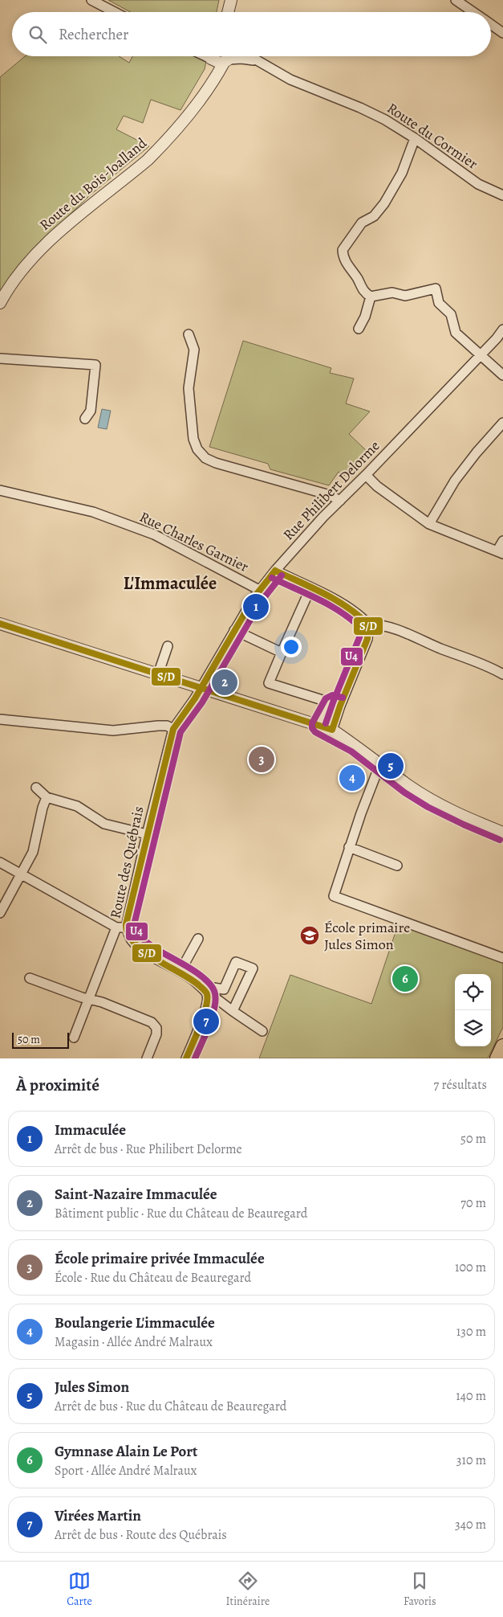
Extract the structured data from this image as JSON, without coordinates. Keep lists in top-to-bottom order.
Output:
{
  "streets": {
    "street": [
      "Route du Cormier",
      "Route du Bois-Joalland",
      "Rue Philibert Delorme",
      "Rue Charles Garnier",
      "Route des Québrais"
    ]
  },
  "crossings": [
    ["Rue Philibert Delorme", "Rue Charles Garnier"],
    ["Rue Philibert Delorme", "Route des Québrais"]
  ],
  "districts": ["L'Immaculée"],
  "places": {
    "school or university": ["École primaire Jules Simon"]
  },
  "lines": ["transit line S/D", "transit line U4"],
  "scale_bar": "50 m",
  "page": {
    "search": "Rechercher",
    "pins": [
      "1",
      "2",
      "3",
      "5",
      "4",
      "6",
      "7"
    ],
    "scale": "50 m",
    "heading": ["À proximité", "7 résultats"],
    "list": [
      {
        "mark": "1",
        "name": "Immaculée",
        "note": "Arrêt de bus · Rue Philibert Delorme",
        "value": "50 m"
      },
      {
        "mark": "2",
        "name": "Saint-Nazaire Immaculée",
        "note": "Bâtiment public · Rue du Château de Beauregard",
        "value": "70 m"
      },
      {
        "mark": "3",
        "name": "École primaire privée Immaculée",
        "note": "École · Rue du Château de Beauregard",
        "value": "100 m"
      },
      {
        "mark": "4",
        "name": "Boulangerie L'immaculée",
        "note": "Magasin · Allée André Malraux",
        "value": "130 m"
      },
      {
        "mark": "5",
        "name": "Jules Simon",
        "note": "Arrêt de bus · Rue du Château de Beauregard",
        "value": "140 m"
      },
      {
        "mark": "6",
        "name": "Gymnase Alain Le Port",
        "note": "Sport · Allée André Malraux",
        "value": "310 m"
      },
      {
        "mark": "7",
        "name": "Virées Martin",
        "note": "Arrêt de bus · Route des Québrais",
        "value": "340 m"
      }
    ],
    "nav": ["Carte", "Itinéraire", "Favoris"]
  }
}
